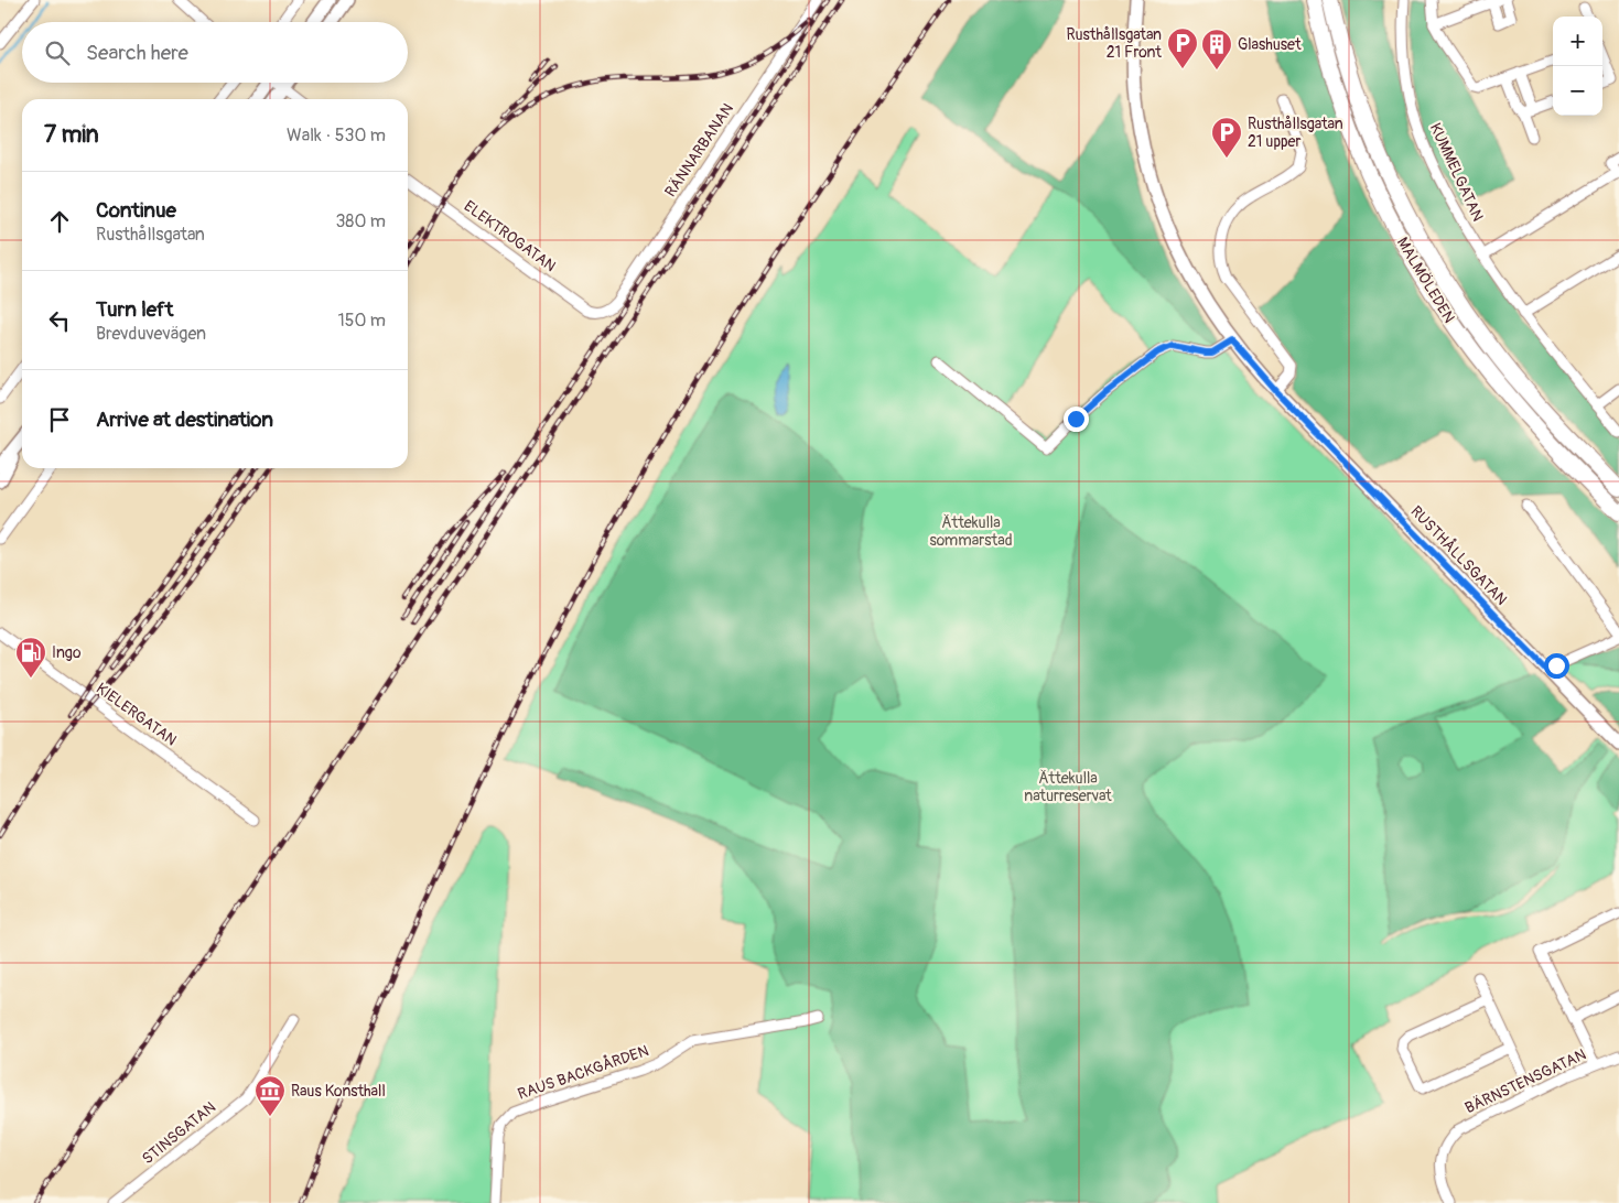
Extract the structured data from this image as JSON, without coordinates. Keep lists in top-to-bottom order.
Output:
{
  "streets": {
    "highway": ["MALMÖLEDEN"],
    "main road": ["RUSTHÅLLSGATAN"],
    "street": [
      "RÄNNARBANAN",
      "KUMMELGATAN",
      "ELEKTROGATAN",
      "KIELERGATAN",
      "RAUS BACKGÅRDEN",
      "BÄRNSTENSGATAN",
      "STINSGATAN"
    ]
  },
  "crossings": [
    ["RÄNNARBANAN", "ELEKTROGATAN"]
  ],
  "parks": ["Ättekulla sommarstad", "Ättekulla naturreservat"],
  "places": {
    "parking": ["Rusthållsgatan 21 Front", "Rusthållsgatan 21 upper"],
    "building": ["Glashuset"],
    "fuel station": ["Ingo"],
    "museum": ["Raus Konsthall"]
  },
  "page": {
    "map_buttons": ["+", "−"],
    "search": "Search here",
    "heading": ["7 min", "Walk · 530 m"],
    "list": [
      ["Continue", "Rusthållsgatan", "380 m"],
      ["Turn left", "Brevduvevägen", "150 m"],
      "Arrive at destination"
    ]
  }
}
